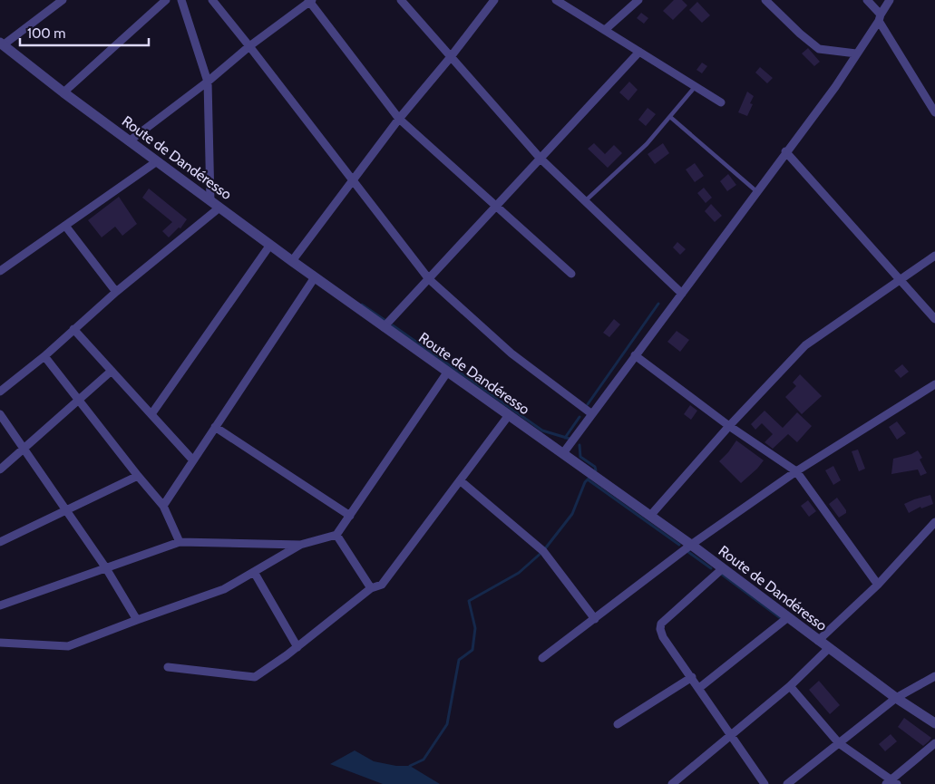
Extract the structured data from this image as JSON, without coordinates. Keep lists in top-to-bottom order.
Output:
{
  "streets": {
    "street": ["Route de Dandéresso"]
  },
  "scale_bar": "100 m"
}
